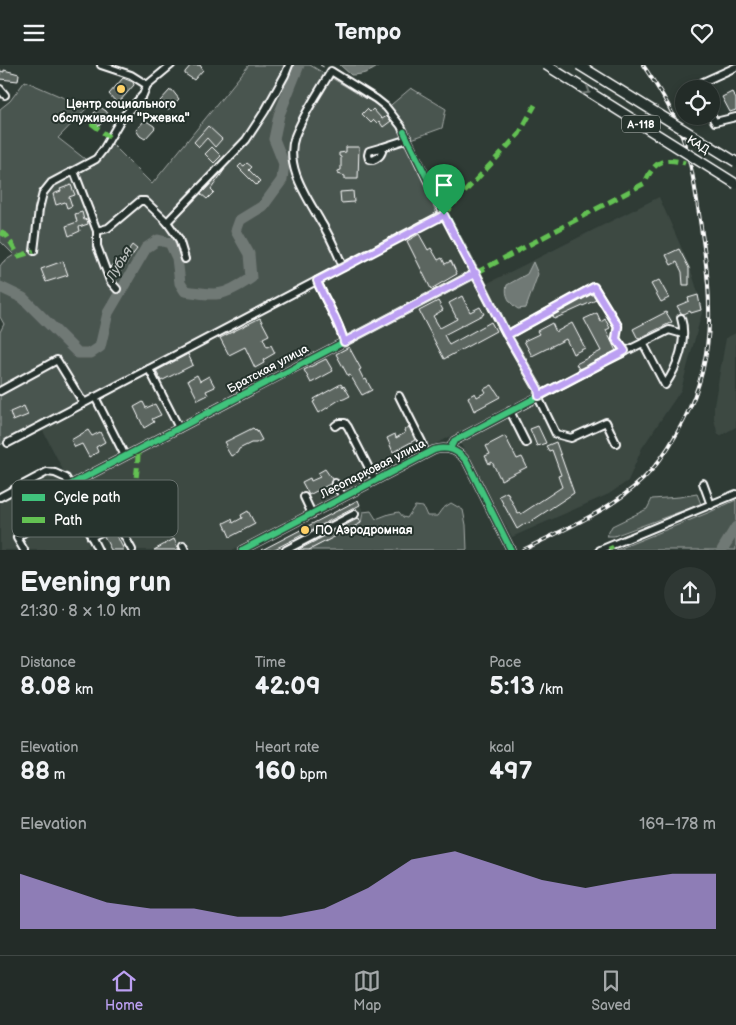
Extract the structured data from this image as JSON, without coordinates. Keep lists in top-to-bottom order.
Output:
{
  "streets": {
    "highway": ["А-118", "КАД"],
    "street": ["Братская улица", "Лесопарковая улица"]
  },
  "water": ["Лубья"],
  "places": ["Центр социального обслуживания \"Ржевка\"", "ПО Аэродромная"],
  "legend": ["Cycle path", "Path"],
  "page": {
    "header": "Tempo",
    "heading": ["Evening run", "21:30 · 8 × 1.0 km"],
    "stats": [
      ["Distance", "8.08 km"],
      ["Time", "42:09"],
      ["Pace", "5:13 /km"],
      ["Elevation", "88 m"],
      ["Heart rate", "160 bpm"],
      ["kcal", "497"]
    ],
    "chart": ["Elevation", "169–178 m"],
    "tabs": ["Home", "Map", "Saved"]
  }
}
